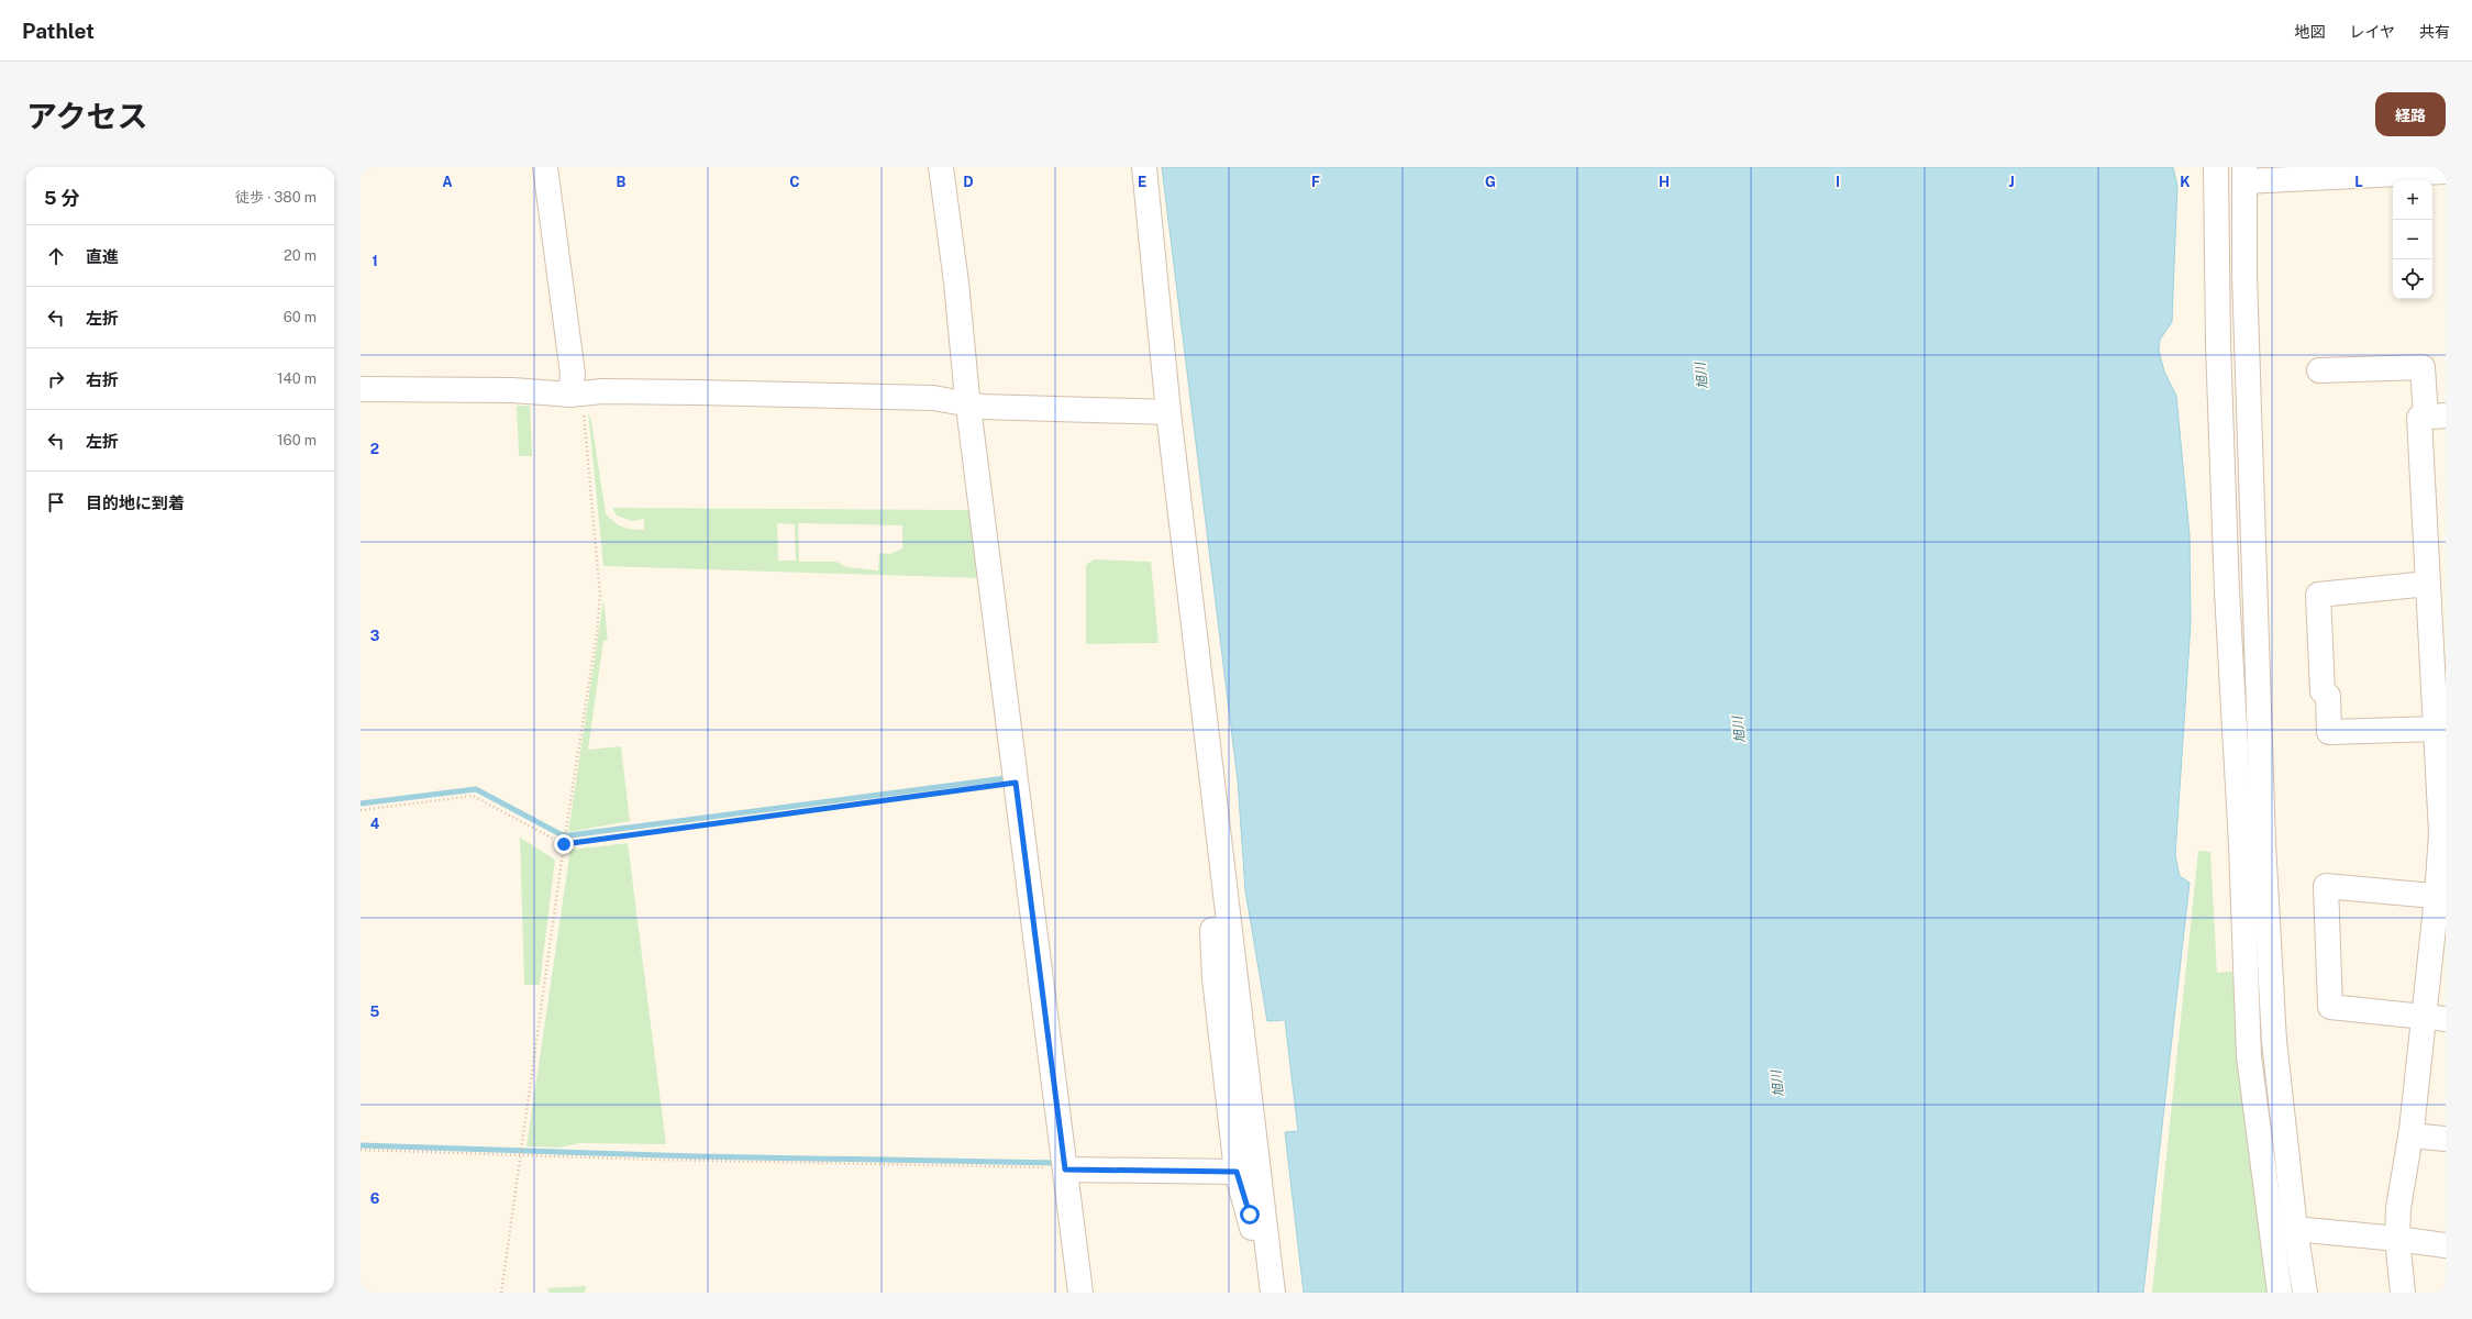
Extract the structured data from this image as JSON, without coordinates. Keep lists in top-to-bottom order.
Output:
{
  "water": ["旭川"],
  "page": {
    "header": "Pathlet",
    "nav": ["地図", "レイヤ", "共有"],
    "title": "アクセス",
    "buttons": "経路",
    "heading": ["5 分", "徒歩 · 380 m"],
    "map_buttons": ["+", "−"],
    "list": [
      ["直進", "20 m"],
      ["左折", "60 m"],
      ["右折", "140 m"],
      ["左折", "160 m"],
      "目的地に到着"
    ]
  },
  "grid": {
    "columns": [
      "A",
      "B",
      "C",
      "D",
      "E",
      "F",
      "G",
      "H",
      "I",
      "J",
      "K",
      "L"
    ],
    "rows": [
      "1",
      "2",
      "3",
      "4",
      "5",
      "6"
    ]
  }
}
